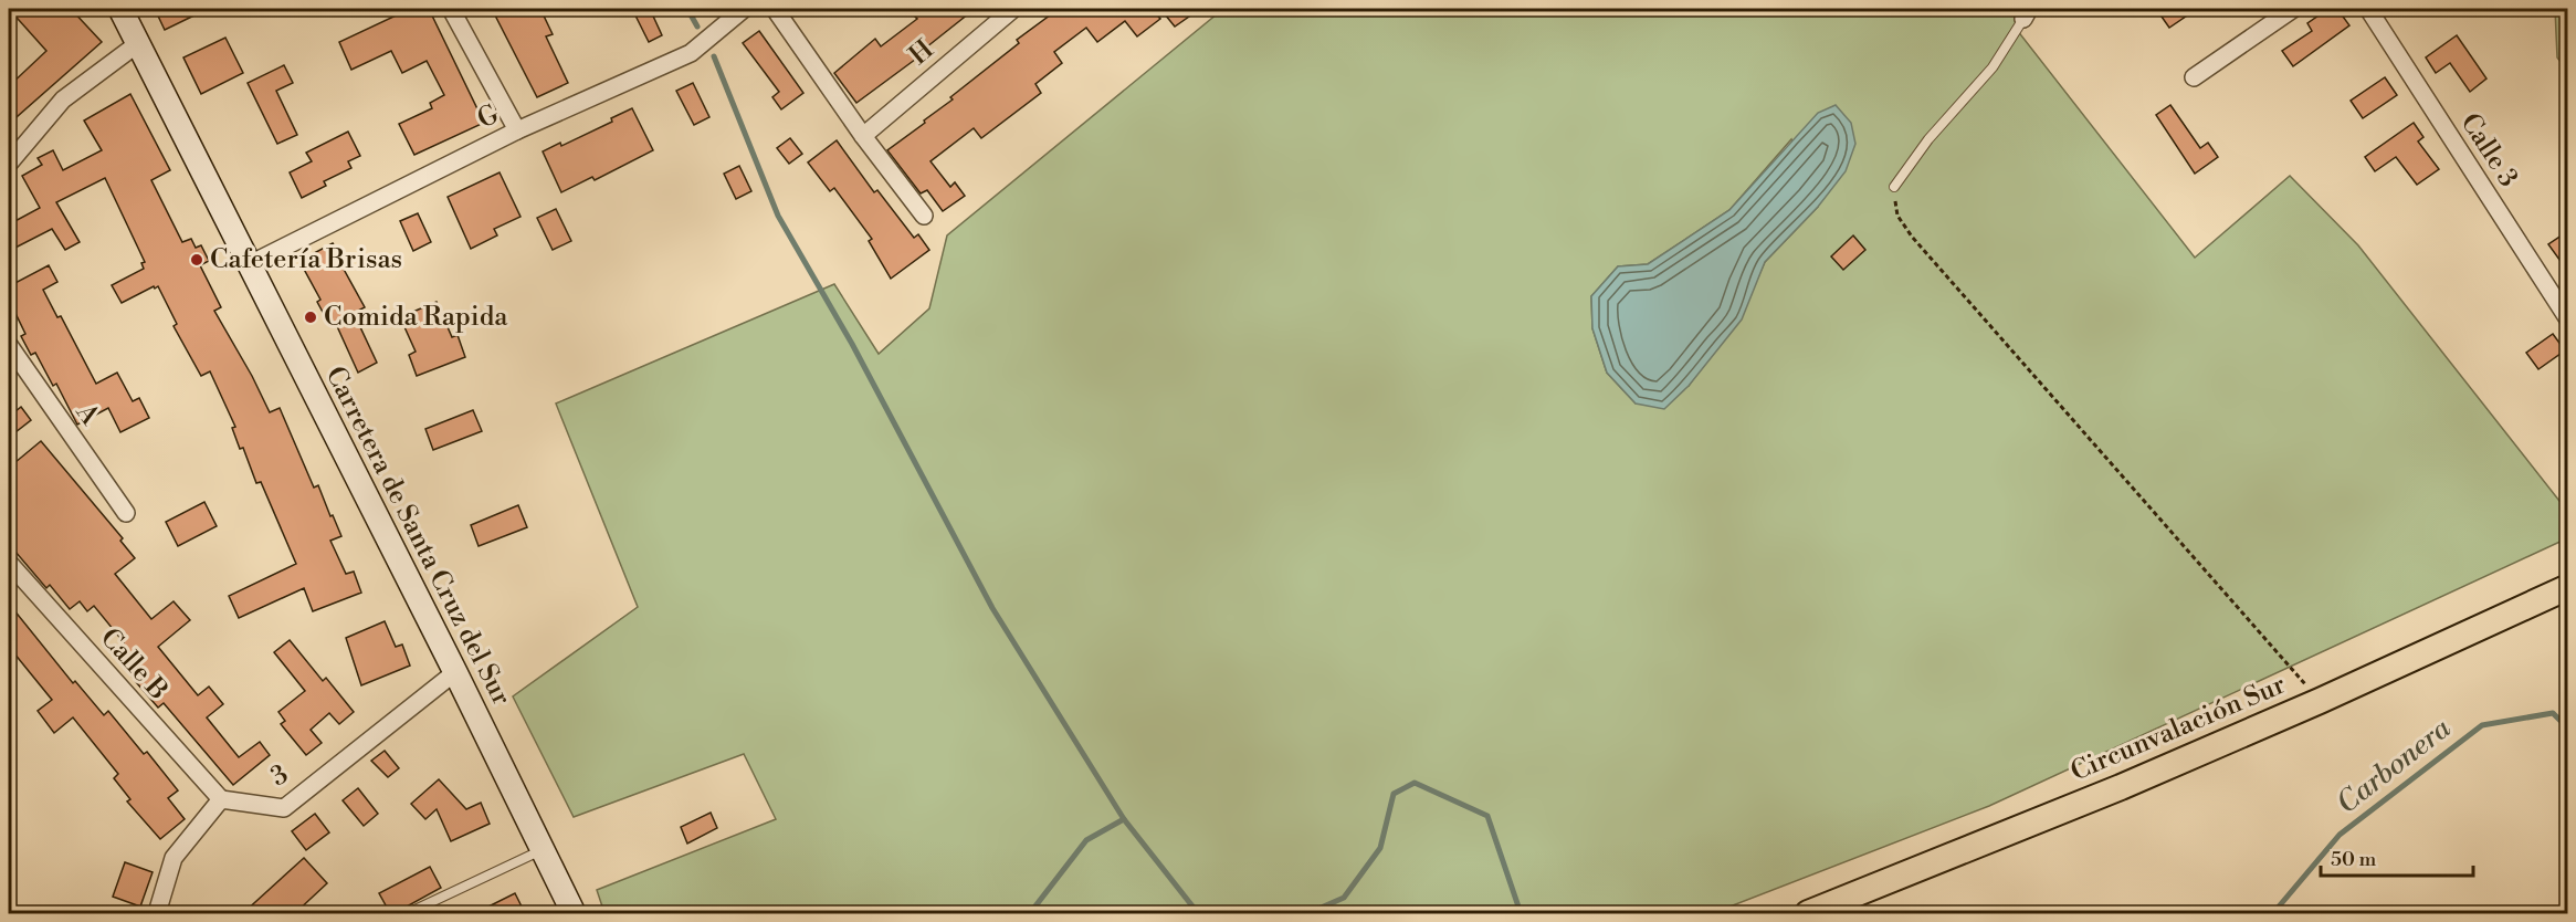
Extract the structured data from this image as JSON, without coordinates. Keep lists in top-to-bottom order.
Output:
{
  "streets": {
    "main road": ["Carretera de Santa Cruz del Sur", "Circunvalación Sur"],
    "street": [
      "H",
      "G",
      "Calle 3",
      "A",
      "Calle B",
      "3"
    ]
  },
  "crossings": [
    ["G", "Carretera de Santa Cruz del Sur"],
    ["Carretera de Santa Cruz del Sur", "3"],
    ["Calle B", "3"]
  ],
  "water": ["Carbonera"],
  "places": ["Cafetería Brisas", "Comida Rapida"],
  "scale_bar": "50 m"
}
